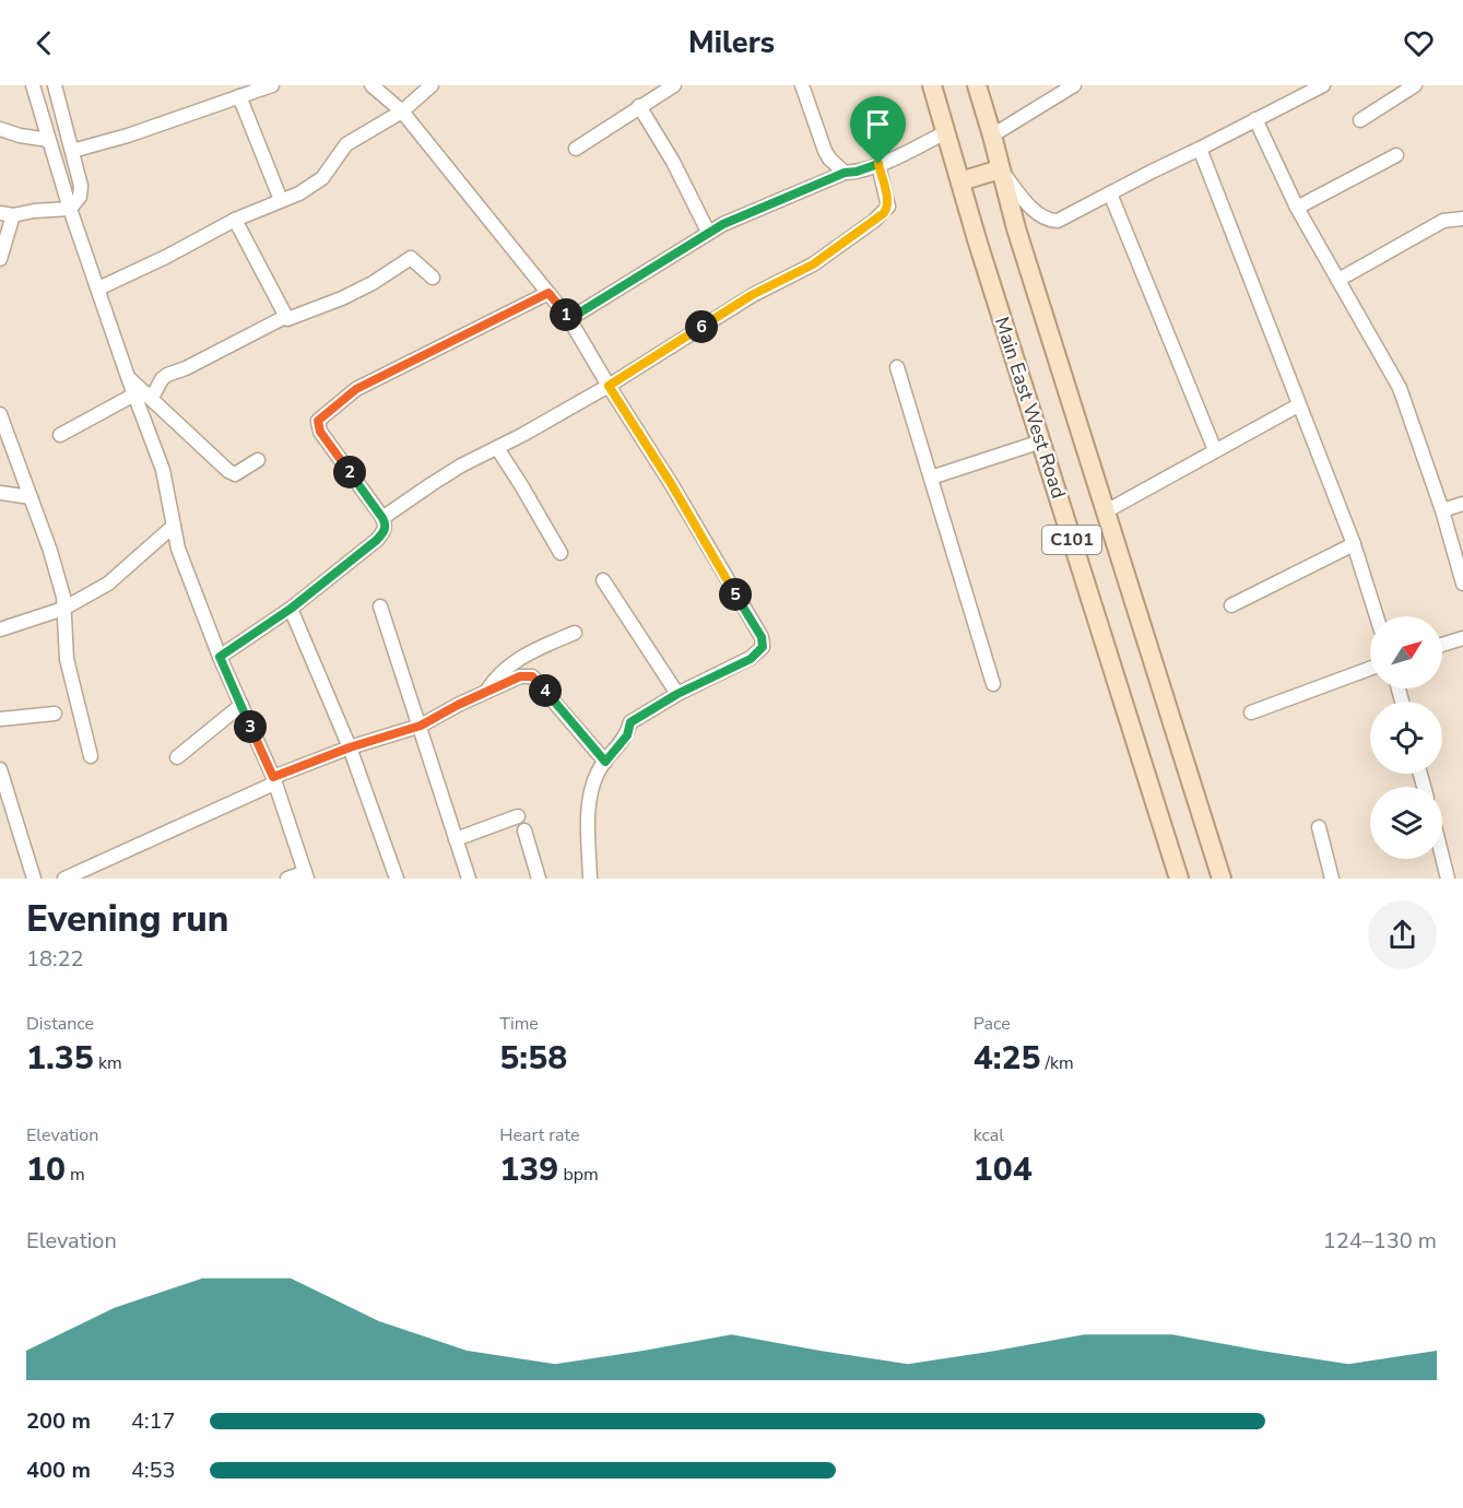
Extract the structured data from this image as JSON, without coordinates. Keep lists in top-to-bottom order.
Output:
{
  "streets": {
    "main road": ["Main East West Road", "C101"]
  },
  "north": "top right",
  "page": {
    "header": "Milers",
    "pins": [
      "1",
      "6",
      "2",
      "5",
      "4",
      "3"
    ],
    "heading": ["Evening run", "18:22"],
    "stats": [
      ["Distance", "1.35 km"],
      ["Time", "5:58"],
      ["Pace", "4:25 /km"],
      ["Elevation", "10 m"],
      ["Heart rate", "139 bpm"],
      ["kcal", "104"]
    ],
    "chart": ["Elevation", "124–130 m"],
    "list": [
      {
        "name": "200 m",
        "note": "4:17"
      },
      {
        "name": "400 m",
        "note": "4:53"
      }
    ]
  }
}
